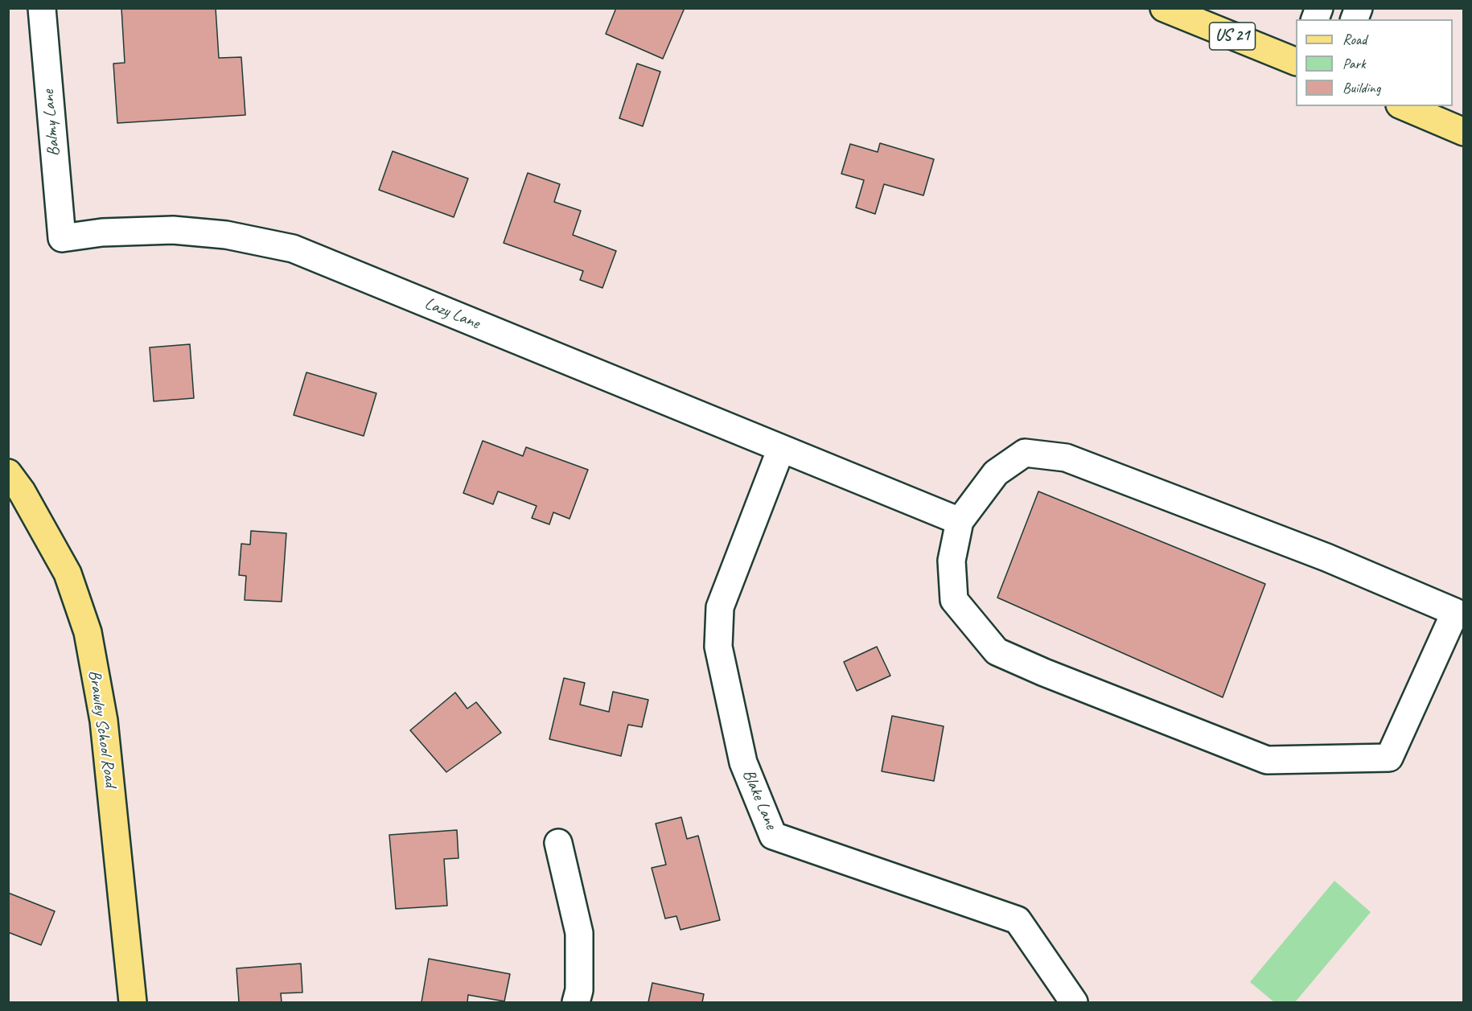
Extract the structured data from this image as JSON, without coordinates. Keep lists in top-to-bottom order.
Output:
{
  "streets": {
    "main road": ["US 21", "Brawley School Road"],
    "street": ["Balmy Lane", "Lazy Lane", "Blake Lane"]
  },
  "crossings": [
    ["Balmy Lane", "Lazy Lane"],
    ["Lazy Lane", "Blake Lane"]
  ],
  "legend": ["Road", "Park", "Building"]
}
